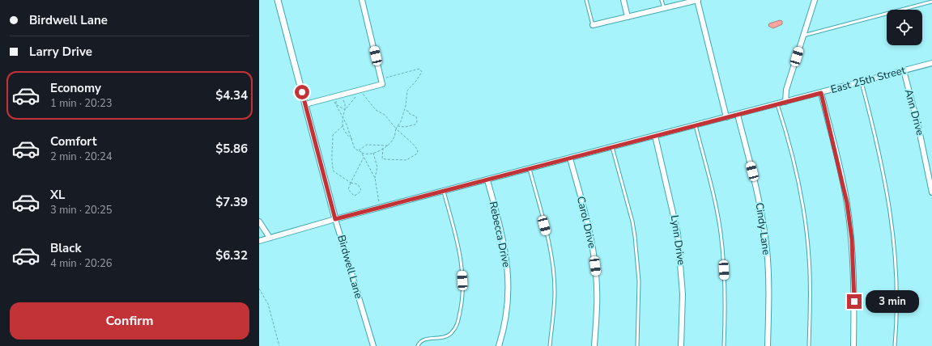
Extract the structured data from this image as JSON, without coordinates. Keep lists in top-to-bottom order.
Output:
{
  "streets": {
    "street": [
      "East 25th Street",
      "Ann Drive",
      "Carol Drive",
      "Cindy Lane",
      "Rebecca Drive",
      "Lynn Drive",
      "Birdwell Lane"
    ]
  },
  "crossings": [
    ["East 25th Street", "Ann Drive"],
    ["East 25th Street", "Carol Drive"],
    ["East 25th Street", "Cindy Lane"],
    ["East 25th Street", "Rebecca Drive"],
    ["East 25th Street", "Lynn Drive"],
    ["East 25th Street", "Birdwell Lane"]
  ],
  "page": {
    "banner": ["Birdwell Lane", "Larry Drive"],
    "list": [
      {
        "name": "Economy",
        "note": "1 min · 20:23",
        "value": "$4.34"
      },
      {
        "name": "Comfort",
        "note": "2 min · 20:24",
        "value": "$5.86"
      },
      {
        "name": "XL",
        "note": "3 min · 20:25",
        "value": "$7.39"
      },
      {
        "name": "Black",
        "note": "4 min · 20:26",
        "value": "$6.32"
      }
    ],
    "bubble": "3 min",
    "buttons": "Confirm"
  }
}
